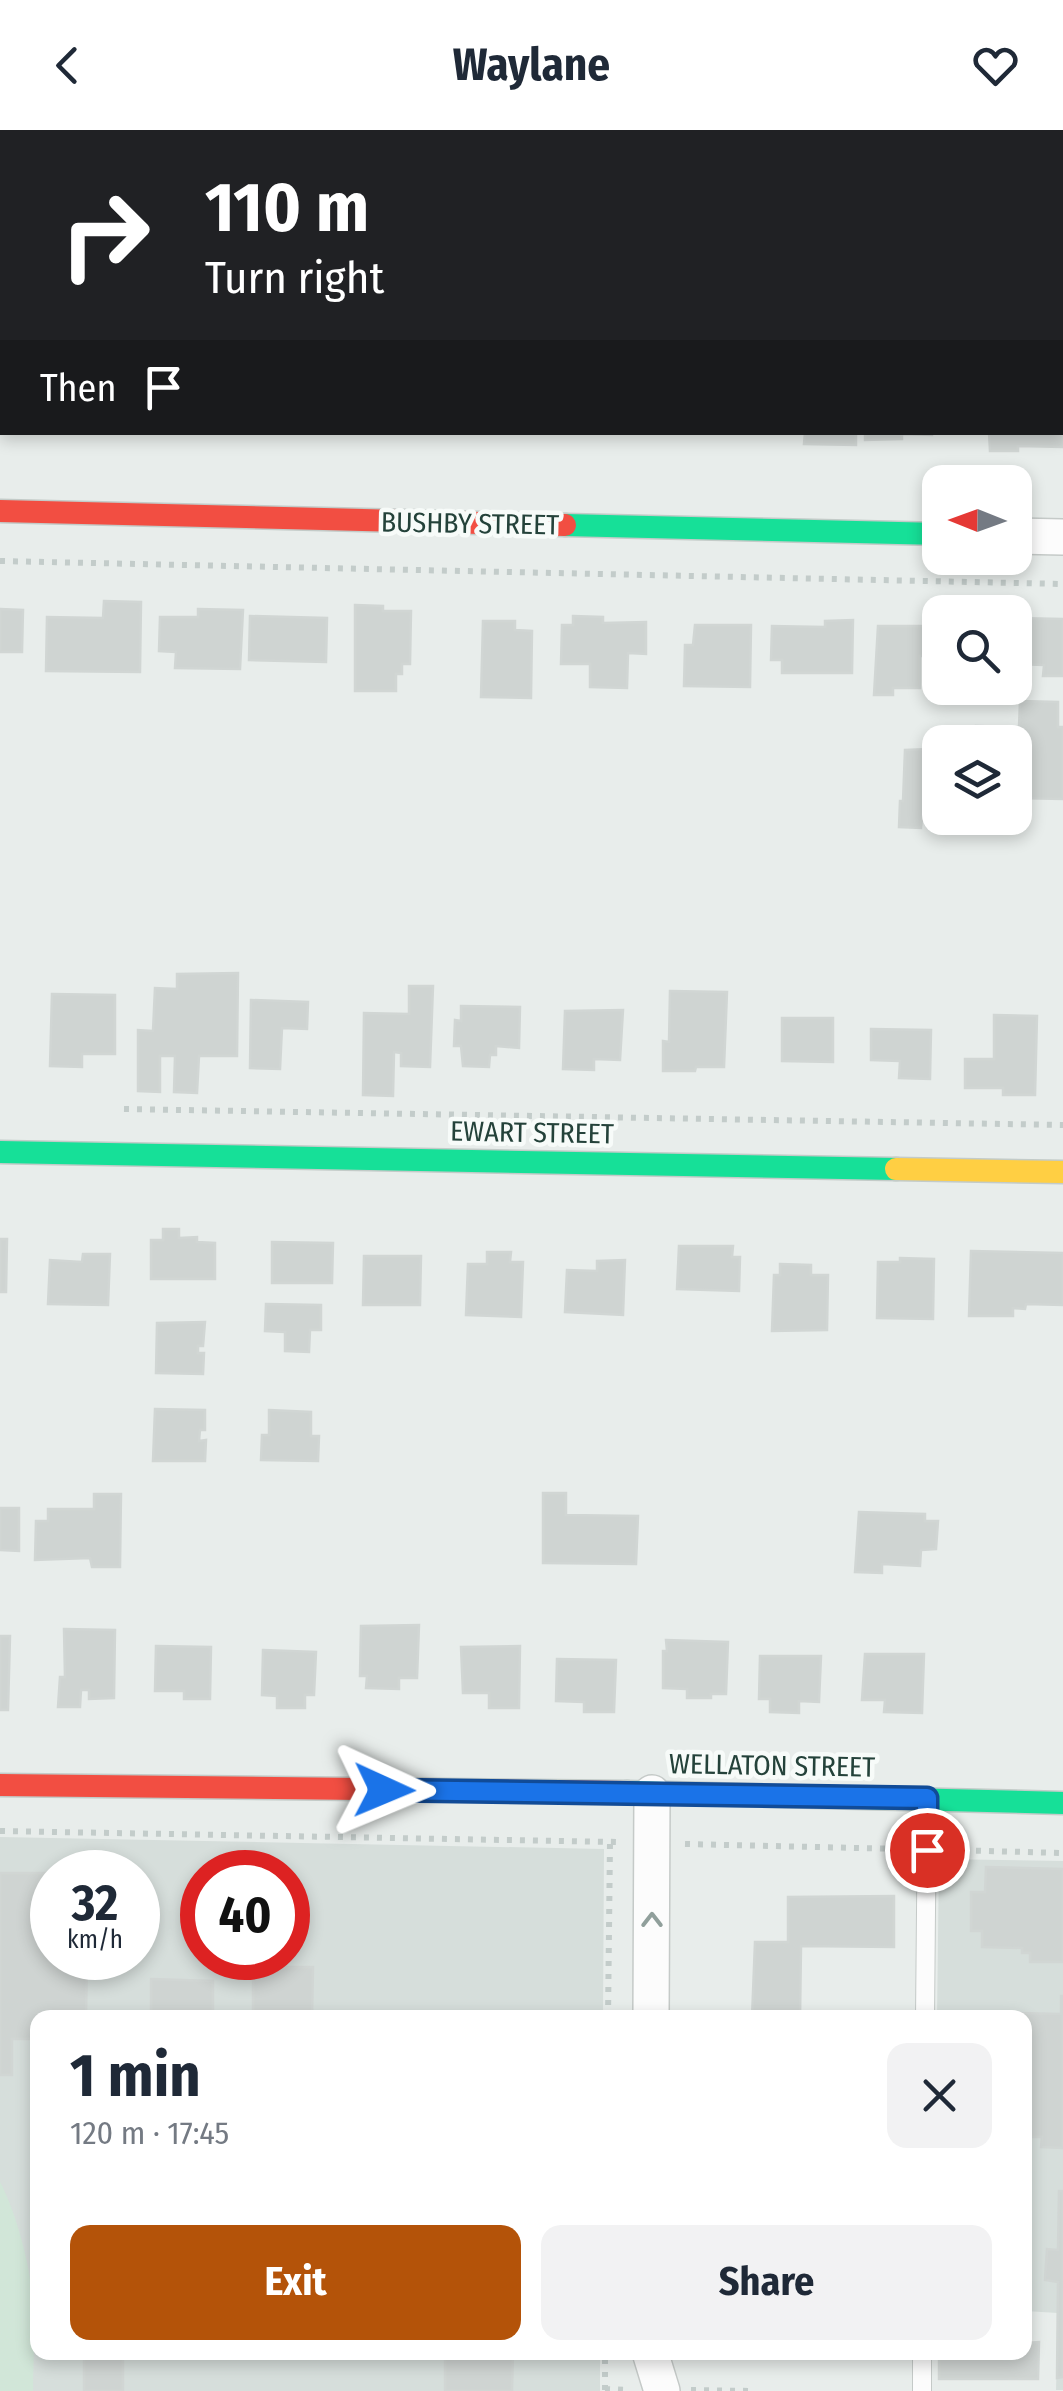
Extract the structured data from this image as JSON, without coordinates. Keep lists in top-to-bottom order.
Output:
{
  "streets": {
    "street": ["BUSHBY STREET", "EWART STREET", "WELLATON STREET"]
  },
  "north": "left",
  "page": {
    "header": "Waylane",
    "turn": ["110 m", "Turn right"],
    "then": "Then",
    "speed": "32 km/h",
    "limit": "40",
    "heading": ["1 min", "120 m · 17:45"],
    "buttons": ["Exit", "Share"]
  }
}
